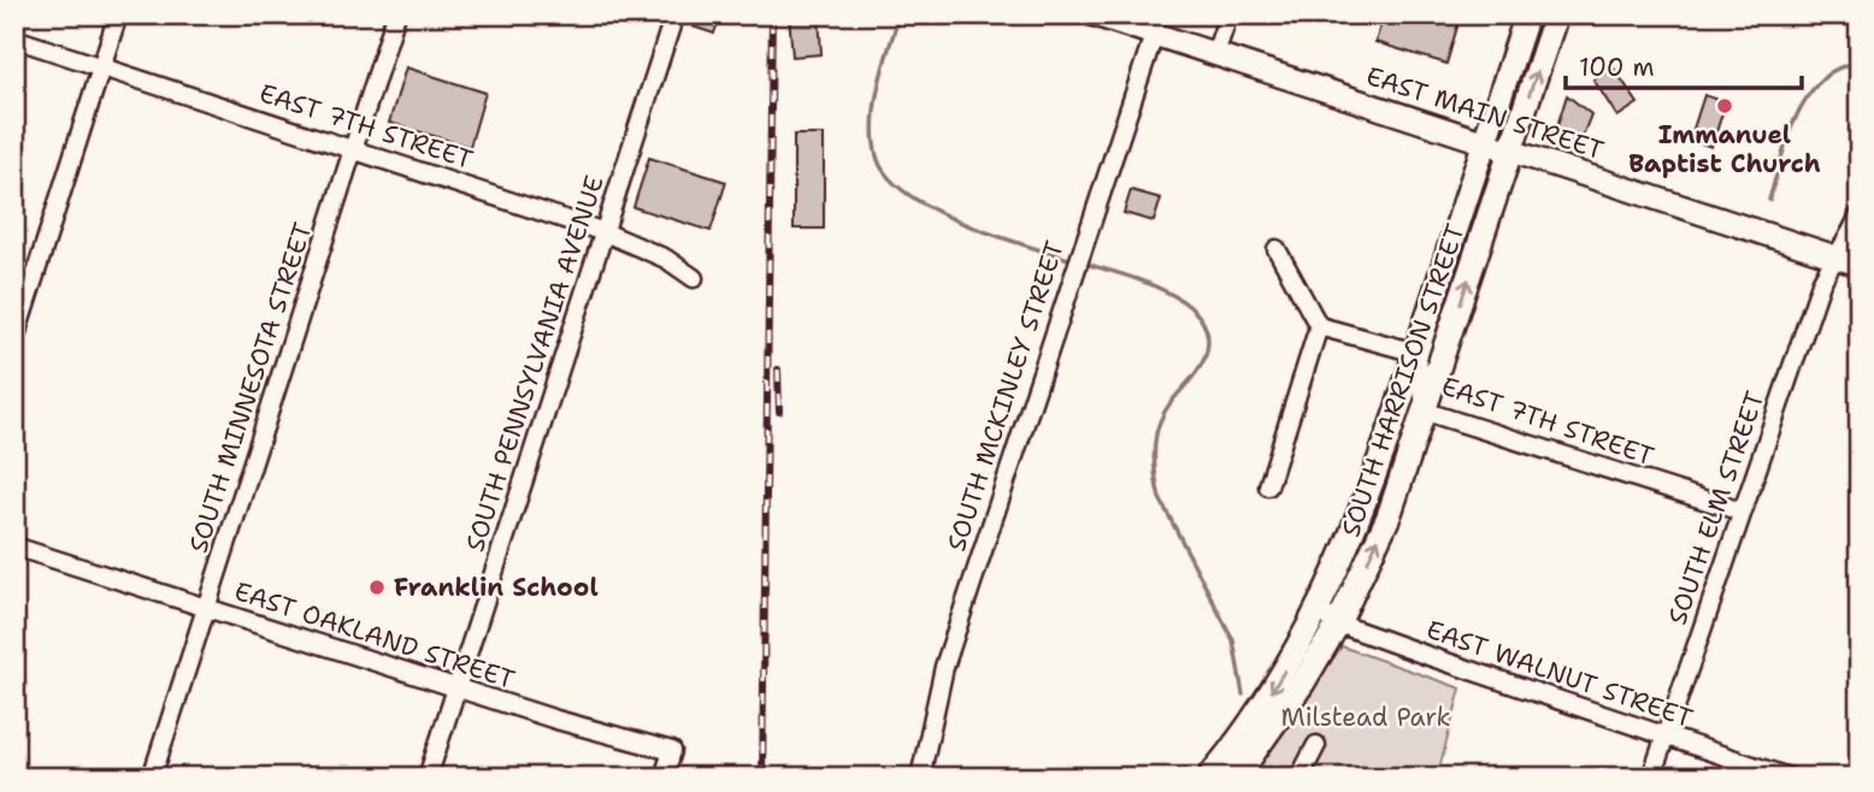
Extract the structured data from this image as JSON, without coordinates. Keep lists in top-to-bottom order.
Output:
{
  "streets": {
    "main road": ["SOUTH HARRISON STREET"],
    "street": [
      "EAST MAIN STREET",
      "EAST 7TH STREET",
      "SOUTH PENNSYLVANIA AVENUE",
      "SOUTH MINNESOTA STREET",
      "SOUTH MCKINLEY STREET",
      "SOUTH ELM STREET",
      "EAST OAKLAND STREET",
      "EAST WALNUT STREET"
    ]
  },
  "crossings": [
    ["EAST MAIN STREET", "SOUTH HARRISON STREET"],
    ["EAST MAIN STREET", "SOUTH MCKINLEY STREET"],
    ["EAST MAIN STREET", "SOUTH ELM STREET"],
    ["EAST 7TH STREET", "SOUTH PENNSYLVANIA AVENUE"],
    ["EAST 7TH STREET", "SOUTH HARRISON STREET"],
    ["EAST 7TH STREET", "SOUTH MINNESOTA STREET"],
    ["EAST 7TH STREET", "SOUTH ELM STREET"],
    ["SOUTH PENNSYLVANIA AVENUE", "EAST OAKLAND STREET"],
    ["SOUTH HARRISON STREET", "EAST WALNUT STREET"],
    ["SOUTH MINNESOTA STREET", "EAST OAKLAND STREET"],
    ["SOUTH ELM STREET", "EAST WALNUT STREET"]
  ],
  "parks": ["Milstead Park"],
  "places": ["Immanuel Baptist Church", "Franklin School"],
  "scale_bar": "100 m"
}
